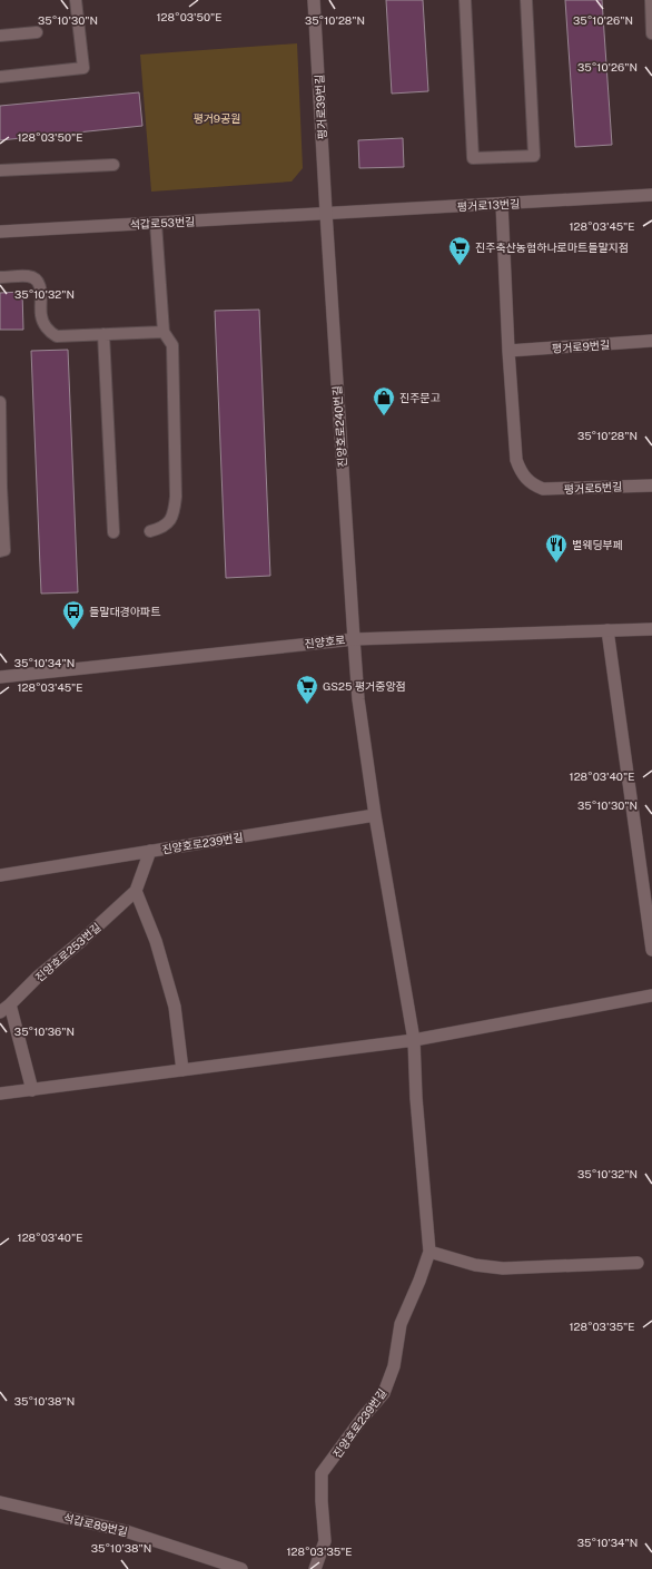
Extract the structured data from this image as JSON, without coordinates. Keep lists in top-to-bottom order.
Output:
{
  "streets": {
    "street": [
      "평거로39번길",
      "평거로13번길",
      "석갑로53번길",
      "평거로9번길",
      "진양호로240번길",
      "평거로5번길",
      "진양호로",
      "진양호로239번길",
      "진양호로253번길",
      "석갑로89번길"
    ]
  },
  "crossings": [
    ["평거로39번길", "평거로13번길"],
    ["평거로39번길", "석갑로53번길"],
    ["평거로39번길", "진양호로240번길"],
    ["평거로13번길", "석갑로53번길"],
    ["평거로13번길", "진양호로240번길"],
    ["석갑로53번길", "진양호로240번길"],
    ["평거로9번길", "평거로5번길"],
    ["진양호로240번길", "진양호로"],
    ["진양호로240번길", "진양호로239번길"],
    ["진양호로", "진양호로239번길"],
    ["진양호로239번길", "진양호로253번길"]
  ],
  "parks": ["평거9공원"],
  "places": {
    "supermarket": ["진주축산농협하나로마트들말지점", "GS25 평거중앙점"],
    "shop": ["진주문고"],
    "restaurant": ["별웨딩부페"],
    "bus stop": ["들말대경아파트"]
  },
  "coordinates": [
    "128°03'50\"E",
    "35°10'26\"N",
    "35°10'30\"N",
    "35°10'28\"N",
    "128°03'45\"E",
    "35°10'32\"N",
    "35°10'34\"N",
    "128°03'40\"E",
    "35°10'36\"N",
    "128°03'35\"E",
    "35°10'38\"N"
  ]
}
